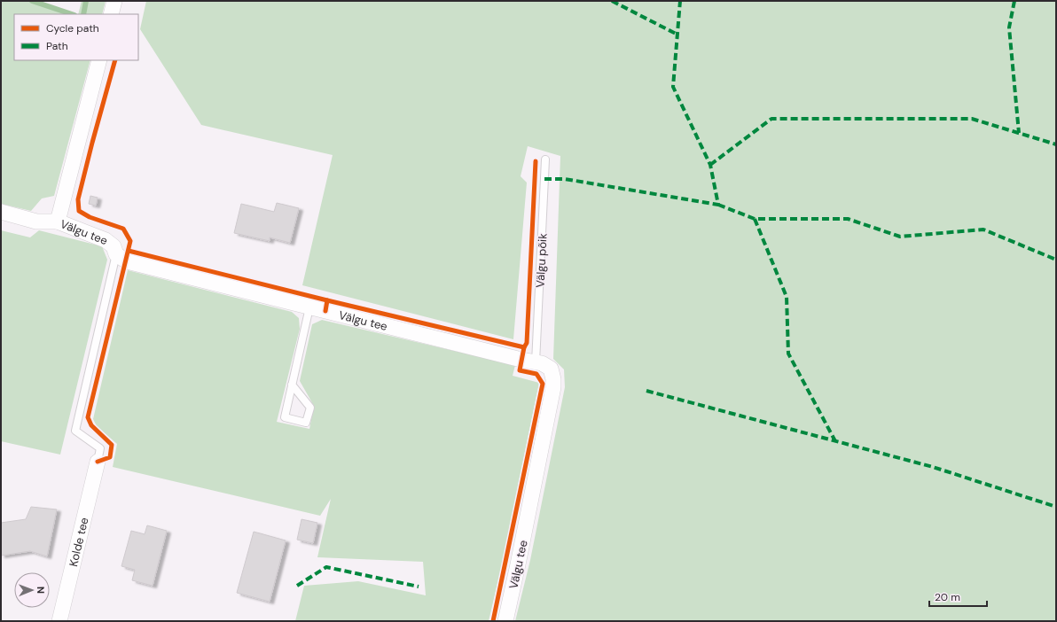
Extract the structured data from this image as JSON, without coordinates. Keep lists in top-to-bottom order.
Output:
{
  "streets": {
    "street": ["Välgu tee", "Kolde tee"],
    "lane": ["Välgu põik"]
  },
  "crossings": [
    ["Välgu tee", "Välgu põik"]
  ],
  "legend": ["Cycle path", "Path"],
  "scale_bar": "20 m",
  "north": "right"
}
